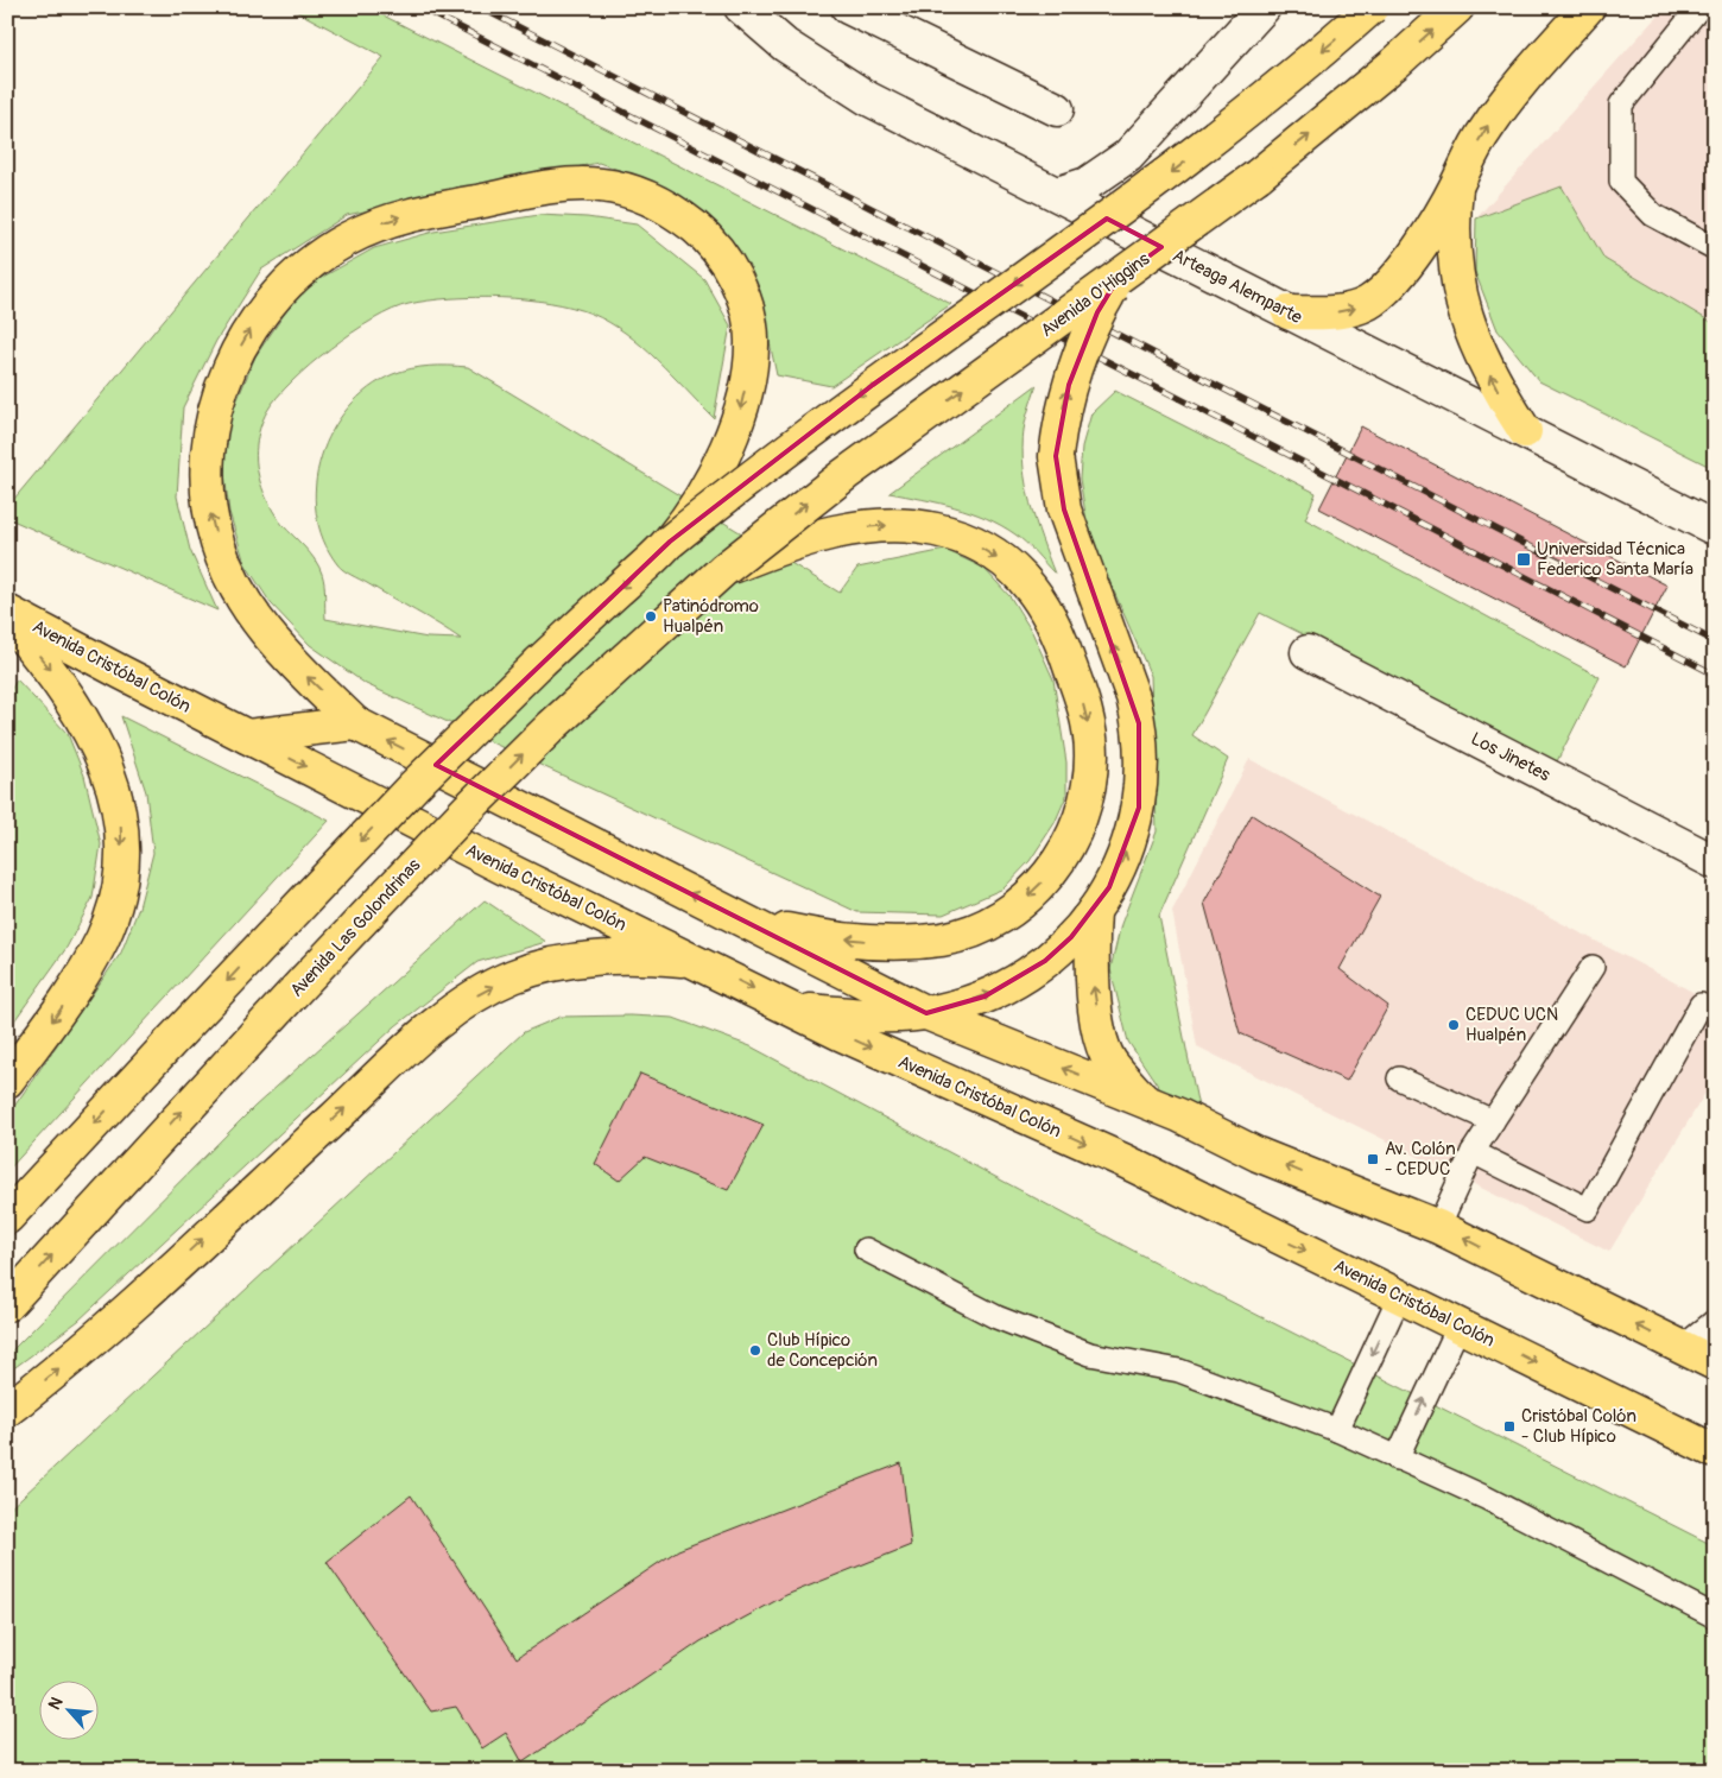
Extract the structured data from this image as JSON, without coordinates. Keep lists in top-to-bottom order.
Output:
{
  "streets": {
    "main road": [
      "Arteaga Alemparte",
      "Avenida O'Higgins",
      "Avenida Cristóbal Colón",
      "Los Jinetes",
      "Avenida Las Golondrinas"
    ]
  },
  "crossings": [
    ["Avenida O'Higgins", "Avenida Las Golondrinas"]
  ],
  "places": {
    "transit": ["Universidad Técnica Federico Santa María", "Av. Colón - CEDUC", "Cristóbal Colón - Club Hípico"],
    "other": ["Patinódromo Hualpén", "CEDUC UCN Hualpén", "Club Hípico de Concepción"]
  },
  "north": "top left"
}
